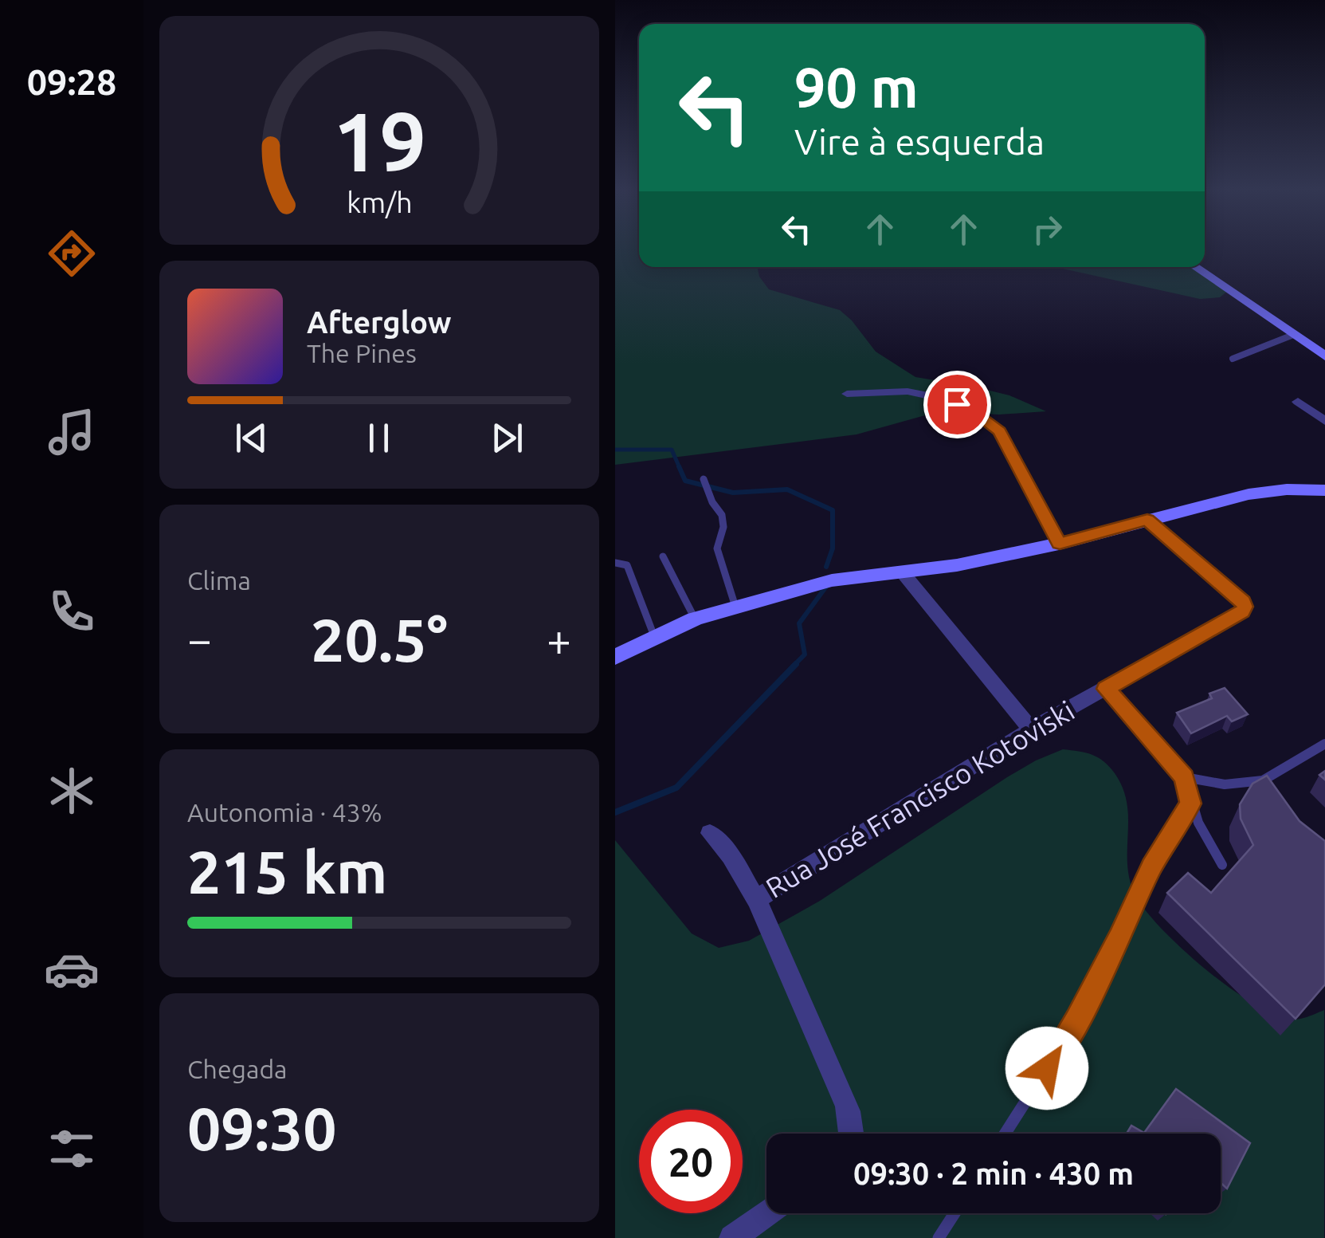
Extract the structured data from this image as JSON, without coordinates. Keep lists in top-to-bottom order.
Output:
{
  "streets": {
    "street": ["Rua José Francisco Kotoviski"]
  },
  "page": {
    "tabs": "09:28",
    "turn": ["90 m", "Vire à esquerda"],
    "song": ["Afterglow", "The Pines"],
    "tile": [
      "Clima",
      ["Autonomia · 43%", "215 km"],
      ["Chegada", "09:30"]
    ],
    "heat": ["−", "20.5°", "+"],
    "limit": "20",
    "trip": "09:30 · 2 min · 430 m",
    "gauge": ["19", "km/h"]
  }
}
